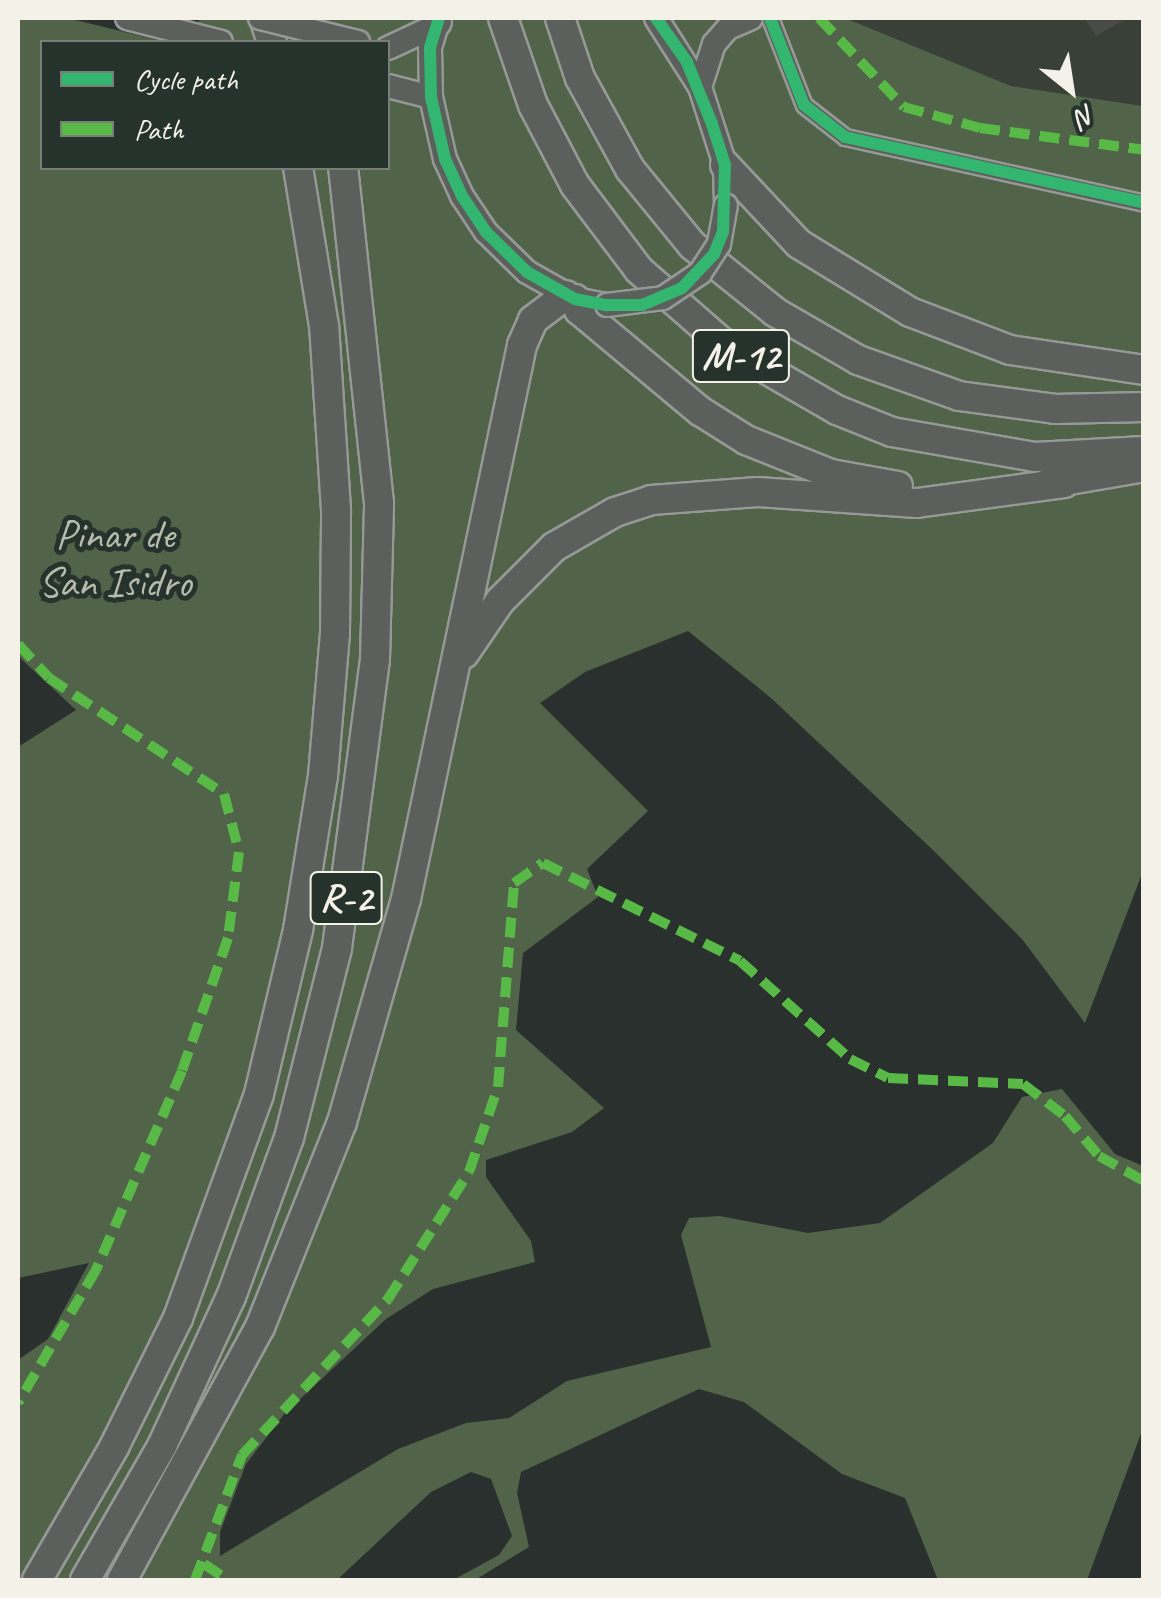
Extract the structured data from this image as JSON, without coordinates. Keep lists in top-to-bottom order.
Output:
{
  "streets": {
    "highway": ["M-12", "R-2"]
  },
  "parks": ["Pinar de San Isidro"],
  "legend": ["Cycle path", "Path"],
  "north": "bottom right"
}
